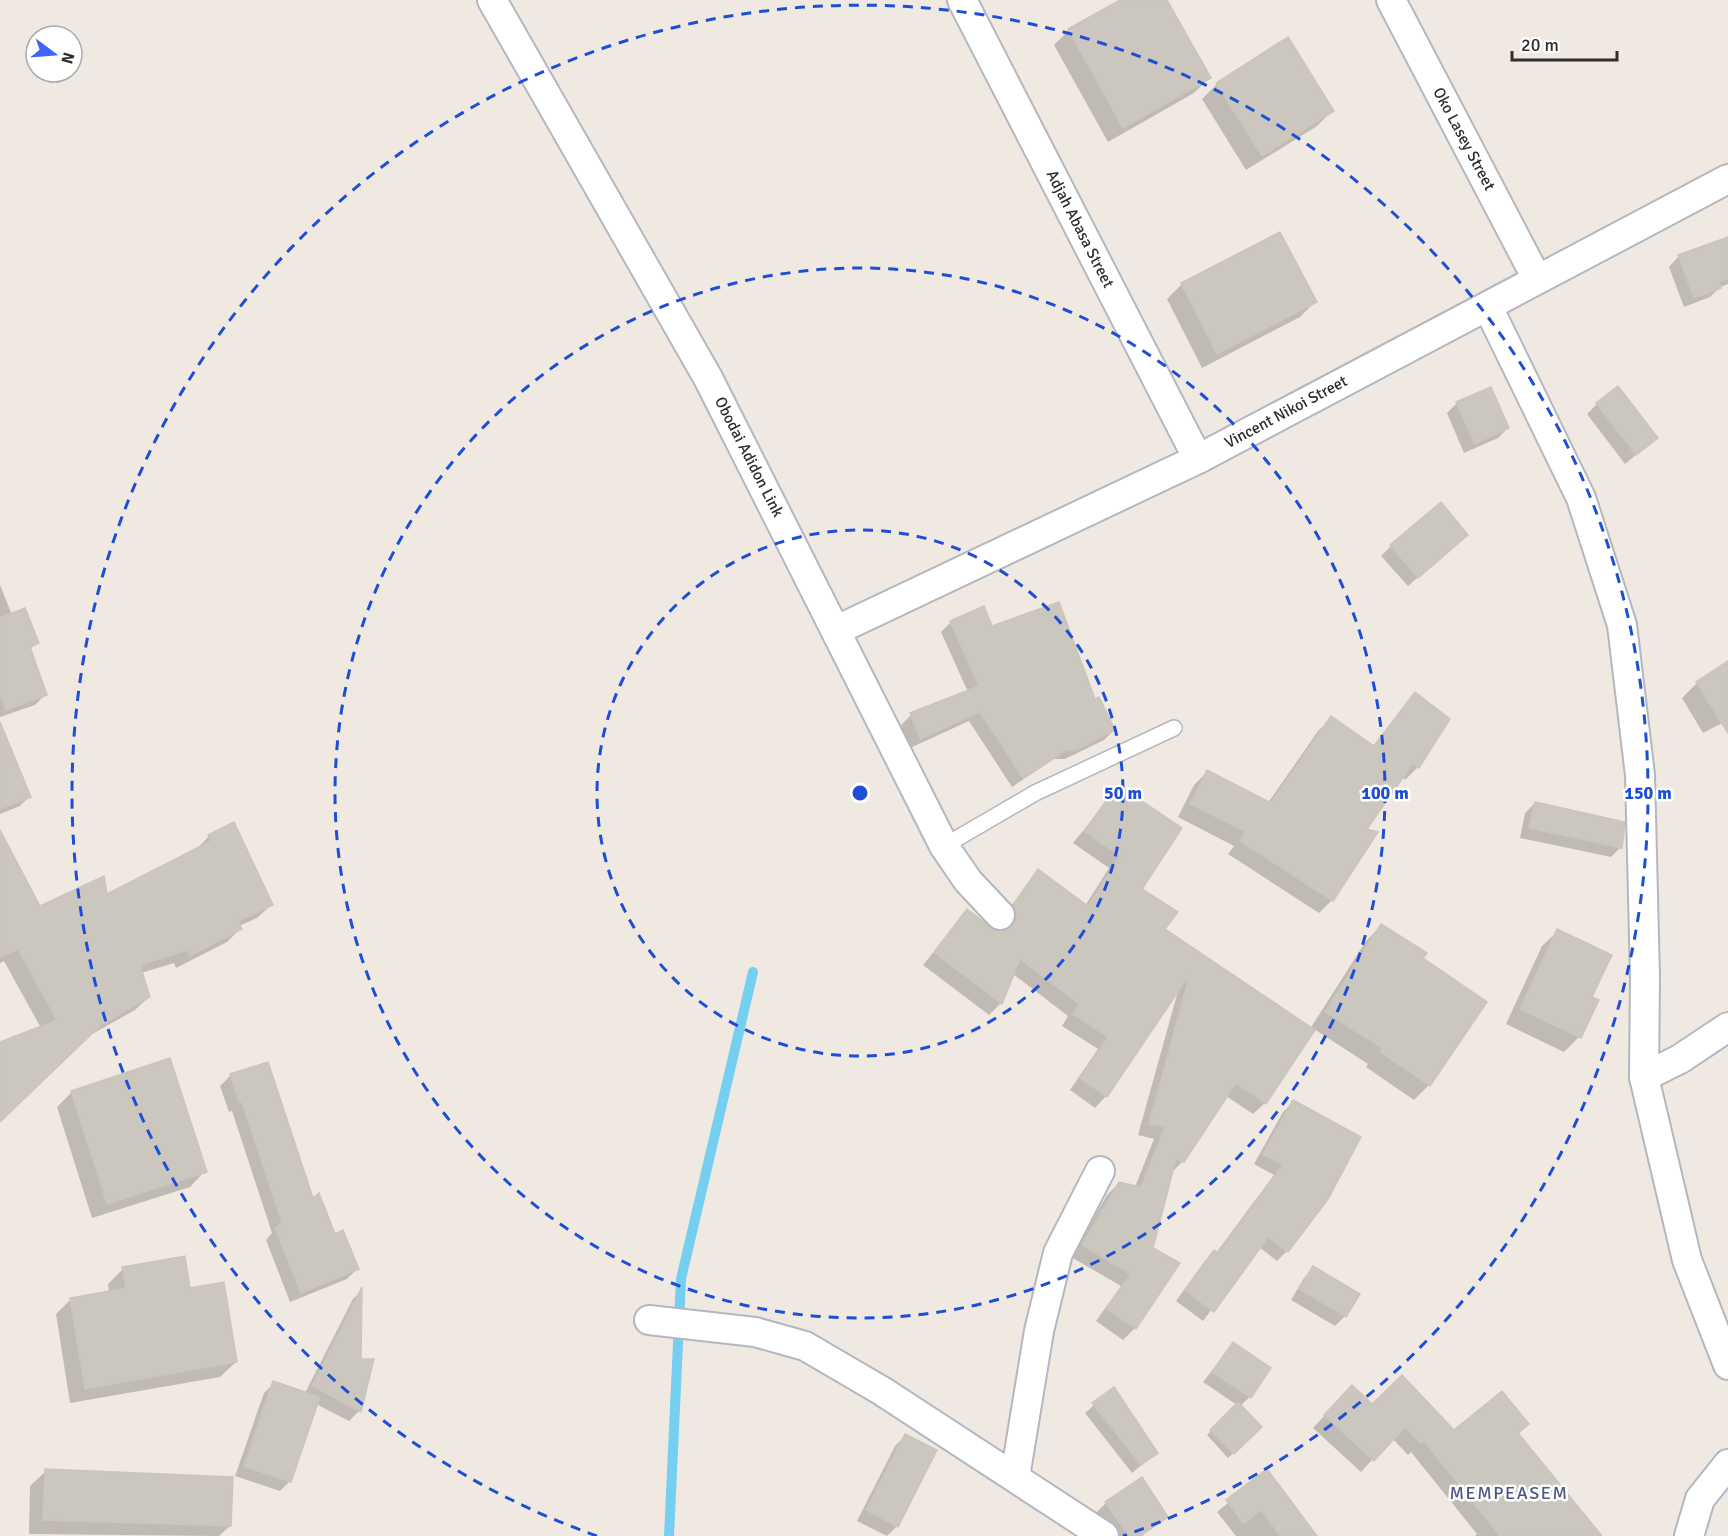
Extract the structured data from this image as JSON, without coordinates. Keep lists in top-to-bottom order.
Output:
{
  "streets": {
    "street": [
      "Oko Lasey Street",
      "Adjah Abasa Street",
      "Vincent Nikoi Street",
      "Obodai Adidon Link"
    ]
  },
  "crossings": [
    ["Oko Lasey Street", "Vincent Nikoi Street"],
    ["Adjah Abasa Street", "Vincent Nikoi Street"],
    ["Vincent Nikoi Street", "Obodai Adidon Link"]
  ],
  "districts": ["MEMPEASEM"],
  "scale_bar": "20 m",
  "north": "right",
  "rings": ["50 m", "100 m", "150 m"]
}
